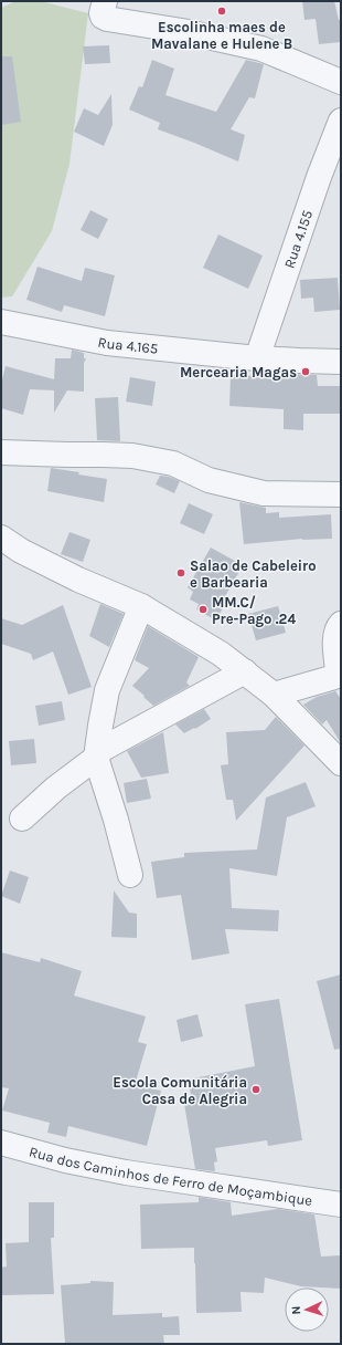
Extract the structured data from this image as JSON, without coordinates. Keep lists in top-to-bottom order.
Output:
{
  "streets": {
    "street": ["Rua 4.155", "Rua 4.165", "Rua dos Caminhos de Ferro de Moçambique"]
  },
  "crossings": [
    ["Rua 4.155", "Rua 4.165"]
  ],
  "places": [
    "Escolinha maes de Mavalane e Hulene B",
    "Mercearia Magas",
    "Salao de Cabeleiro e Barbearia",
    "MM.C/ Pre-Pago .24",
    "Escola Comunitária Casa de Alegria"
  ],
  "north": "left"
}
